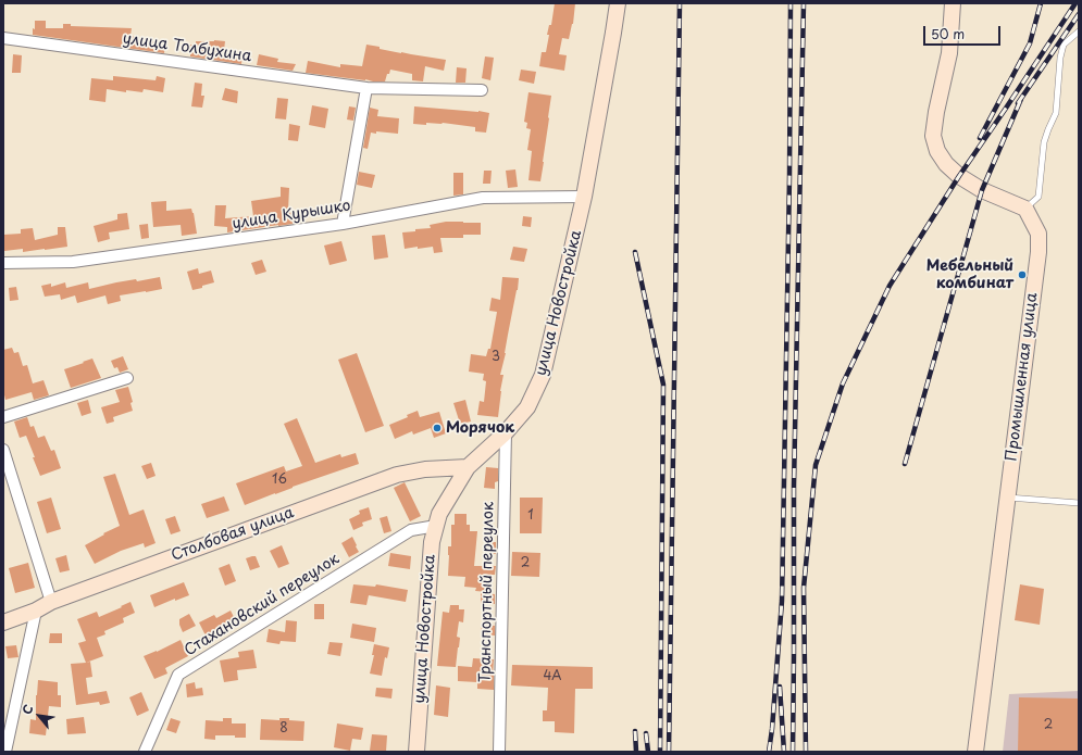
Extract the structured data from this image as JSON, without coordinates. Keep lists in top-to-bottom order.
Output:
{
  "streets": {
    "main road": ["улица Новостройка", "Промышленная улица", "Столбовая улица"],
    "street": [
      "улица Толбухина",
      "улица Курышко",
      "Транспортный переулок",
      "Стахановский переулок"
    ]
  },
  "crossings": [
    ["улица Курышко", "улица Новостройка"],
    ["улица Новостройка", "Столбовая улица"],
    ["улица Новостройка", "Транспортный переулок"],
    ["улица Новостройка", "Стахановский переулок"]
  ],
  "places": ["Мебельный комбинат", "Морячок"],
  "house_numbers": [
    "3",
    "16",
    "1",
    "2",
    "4А",
    "2",
    "8"
  ],
  "scale_bar": "50 m",
  "north": "top left"
}
